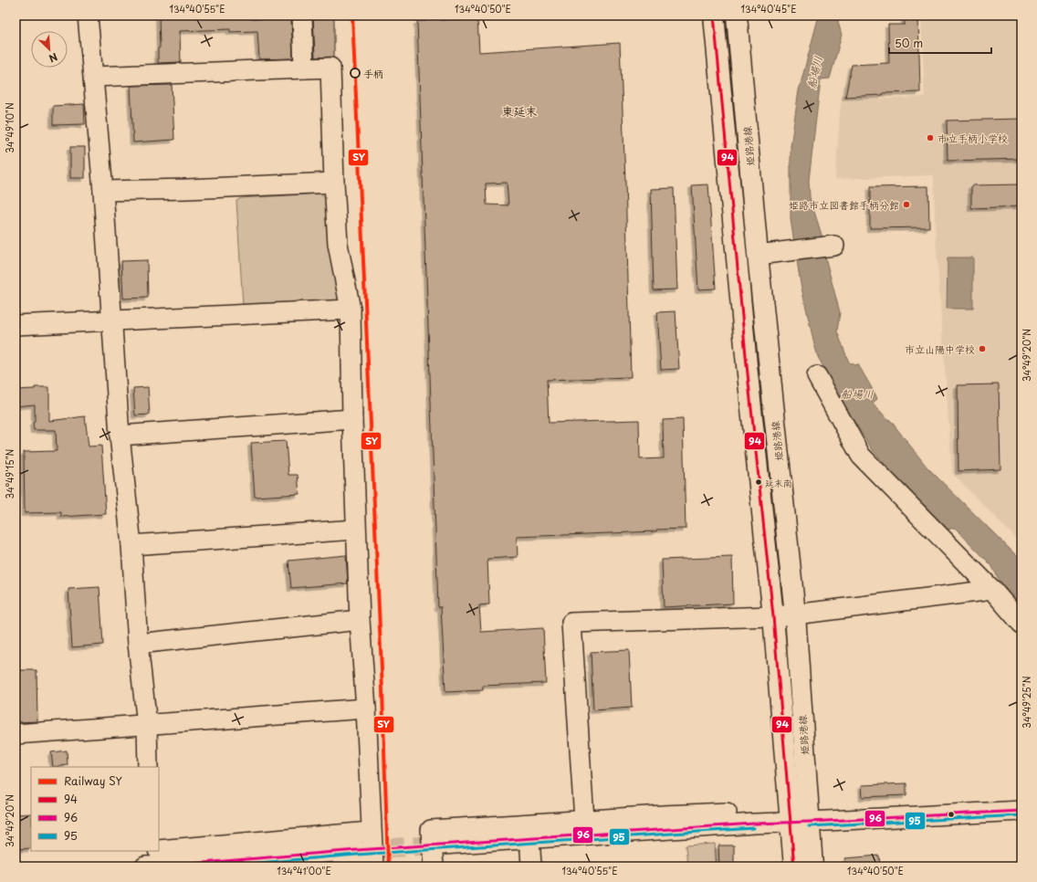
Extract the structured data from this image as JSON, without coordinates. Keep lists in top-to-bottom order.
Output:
{
  "streets": {
    "main road": ["姫路港線"]
  },
  "districts": ["東延末"],
  "water": ["船場川"],
  "places": [
    "手柄",
    "市立手柄小学校",
    "姫路市立図書館手柄分館",
    "市立山陽中学校",
    "延末南"
  ],
  "lines": [
    "rail line SY",
    "transit line 94",
    "transit line 96",
    "transit line 95"
  ],
  "legend": [
    "Railway SY",
    "94",
    "96",
    "95"
  ],
  "scale_bar": "50 m",
  "north": "bottom right",
  "coordinates": [
    "134°40'55\"E",
    "134°40'50\"E",
    "134°40'45\"E",
    "34°49'10\"N",
    "34°49'20\"N",
    "34°49'15\"N",
    "34°49'25\"N",
    "134°41'00\"E"
  ]
}
